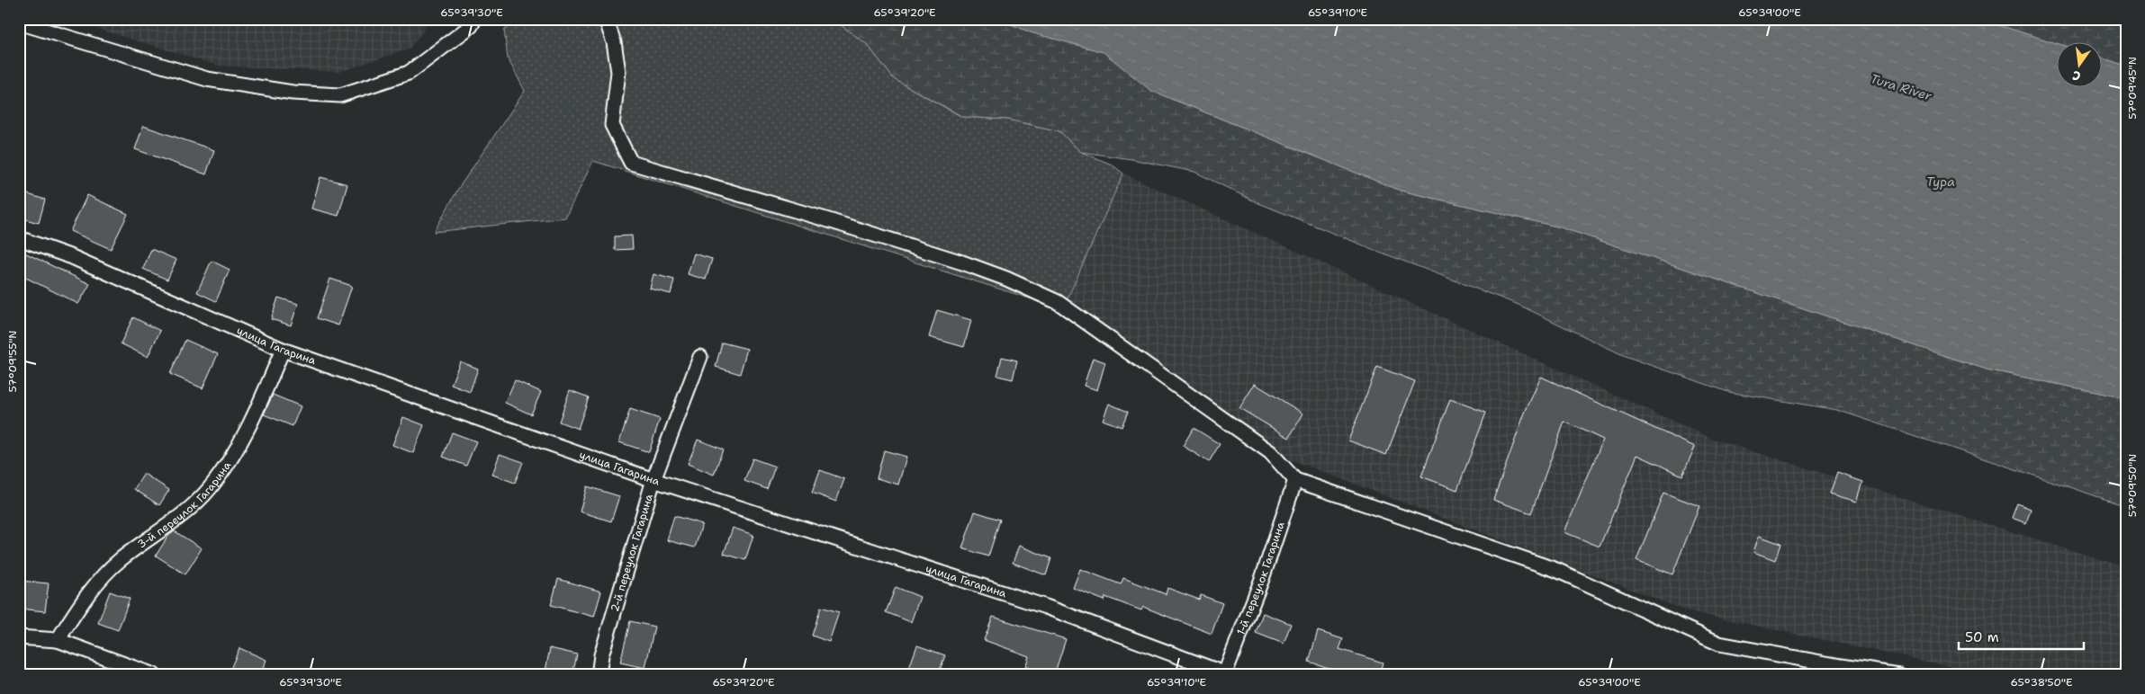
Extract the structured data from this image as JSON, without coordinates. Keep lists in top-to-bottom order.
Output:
{
  "streets": {
    "street": [
      "улица Гагарина",
      "3-й переулок Гагарина",
      "2-й переулок Гагарина",
      "1-й переулок Гагарина"
    ]
  },
  "crossings": [
    ["улица Гагарина", "3-й переулок Гагарина"],
    ["улица Гагарина", "2-й переулок Гагарина"],
    ["улица Гагарина", "1-й переулок Гагарина"]
  ],
  "water": ["Tura River", "Тура"],
  "scale_bar": "50 m",
  "north": "bottom",
  "coordinates": [
    "65°39'30\"E",
    "65°39'20\"E",
    "65°39'10\"E",
    "65°39'00\"E",
    "57°09'45\"N",
    "57°09'55\"N",
    "57°09'50\"N",
    "65°38'50\"E"
  ]
}
